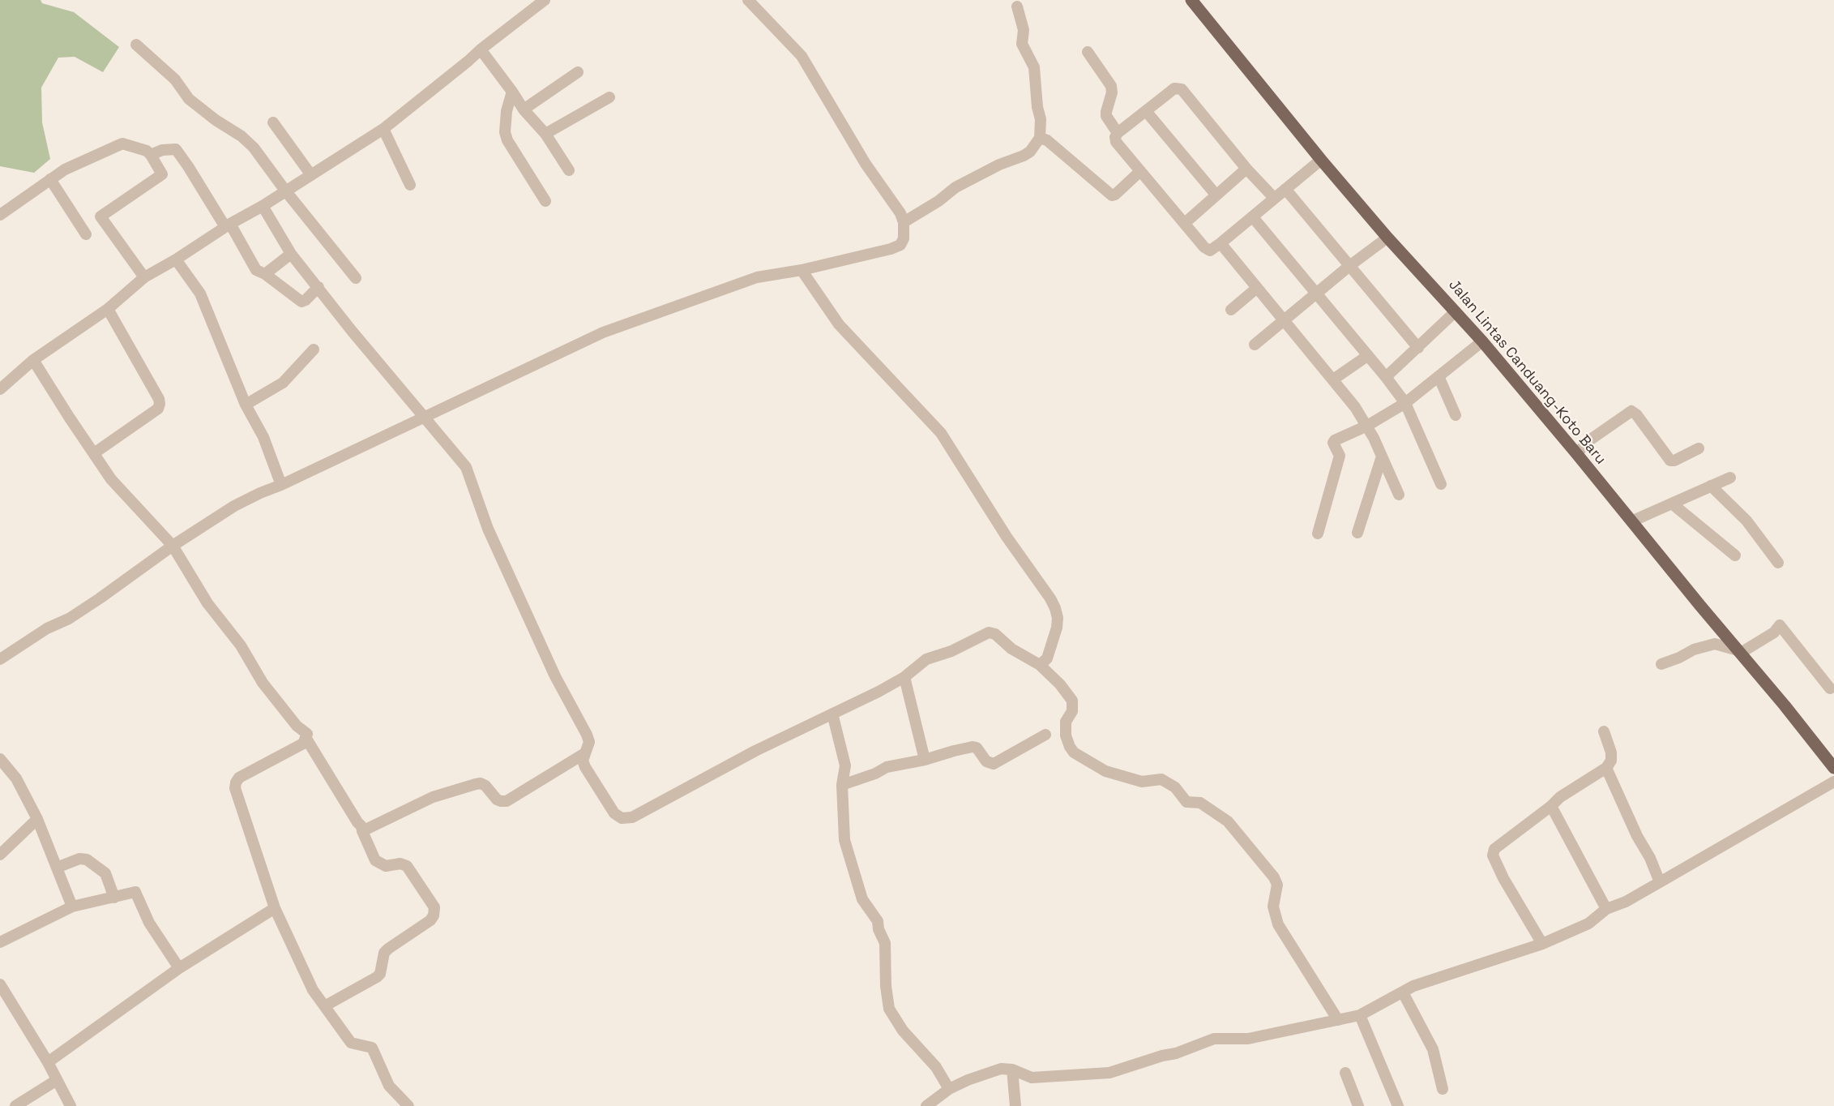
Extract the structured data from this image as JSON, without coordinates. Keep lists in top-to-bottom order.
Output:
{
  "streets": {
    "main road": ["Jalan Lintas Canduang-Koto Baru"]
  }
}
